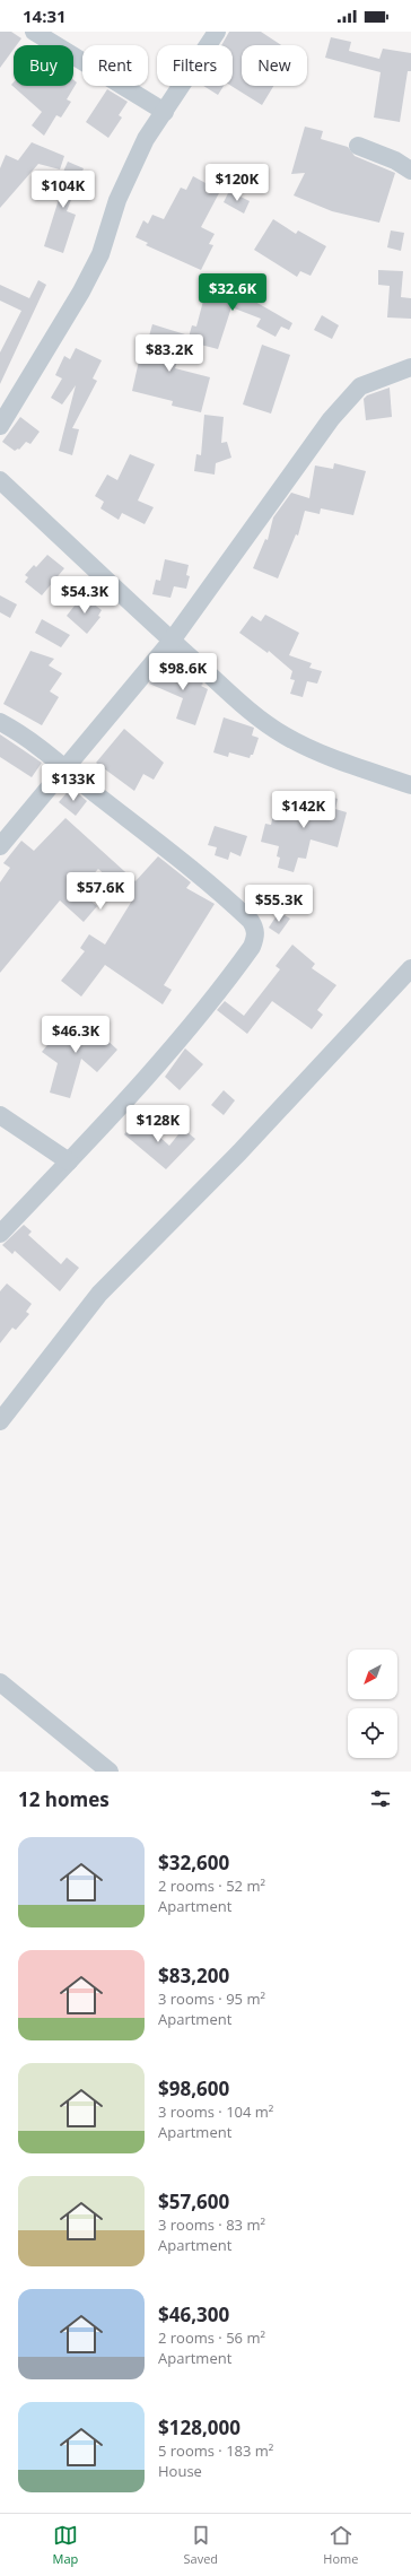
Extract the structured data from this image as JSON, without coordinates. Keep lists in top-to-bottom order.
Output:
{
  "north": "bottom left",
  "page": {
    "status": "14:31",
    "chip": [
      "Buy",
      "Rent",
      "Filters",
      "New"
    ],
    "price": [
      "$120K",
      "$104K",
      "$32.6K",
      "$83.2K",
      "$54.3K",
      "$98.6K",
      "$133K",
      "$142K",
      "$57.6K",
      "$55.3K",
      "$46.3K",
      "$128K"
    ],
    "heading": "12 homes",
    "list": [
      {
        "name": "$32,600",
        "note": "2 rooms · 52 m² · Apartment"
      },
      {
        "name": "$83,200",
        "note": "3 rooms · 95 m² · Apartment"
      },
      {
        "name": "$98,600",
        "note": "3 rooms · 104 m² · Apartment"
      },
      {
        "name": "$57,600",
        "note": "3 rooms · 83 m² · Apartment"
      },
      {
        "name": "$46,300",
        "note": "2 rooms · 56 m² · Apartment"
      },
      {
        "name": "$128,000",
        "note": "5 rooms · 183 m² · House"
      }
    ],
    "tabs": ["Map", "Saved", "Home"]
  }
}
